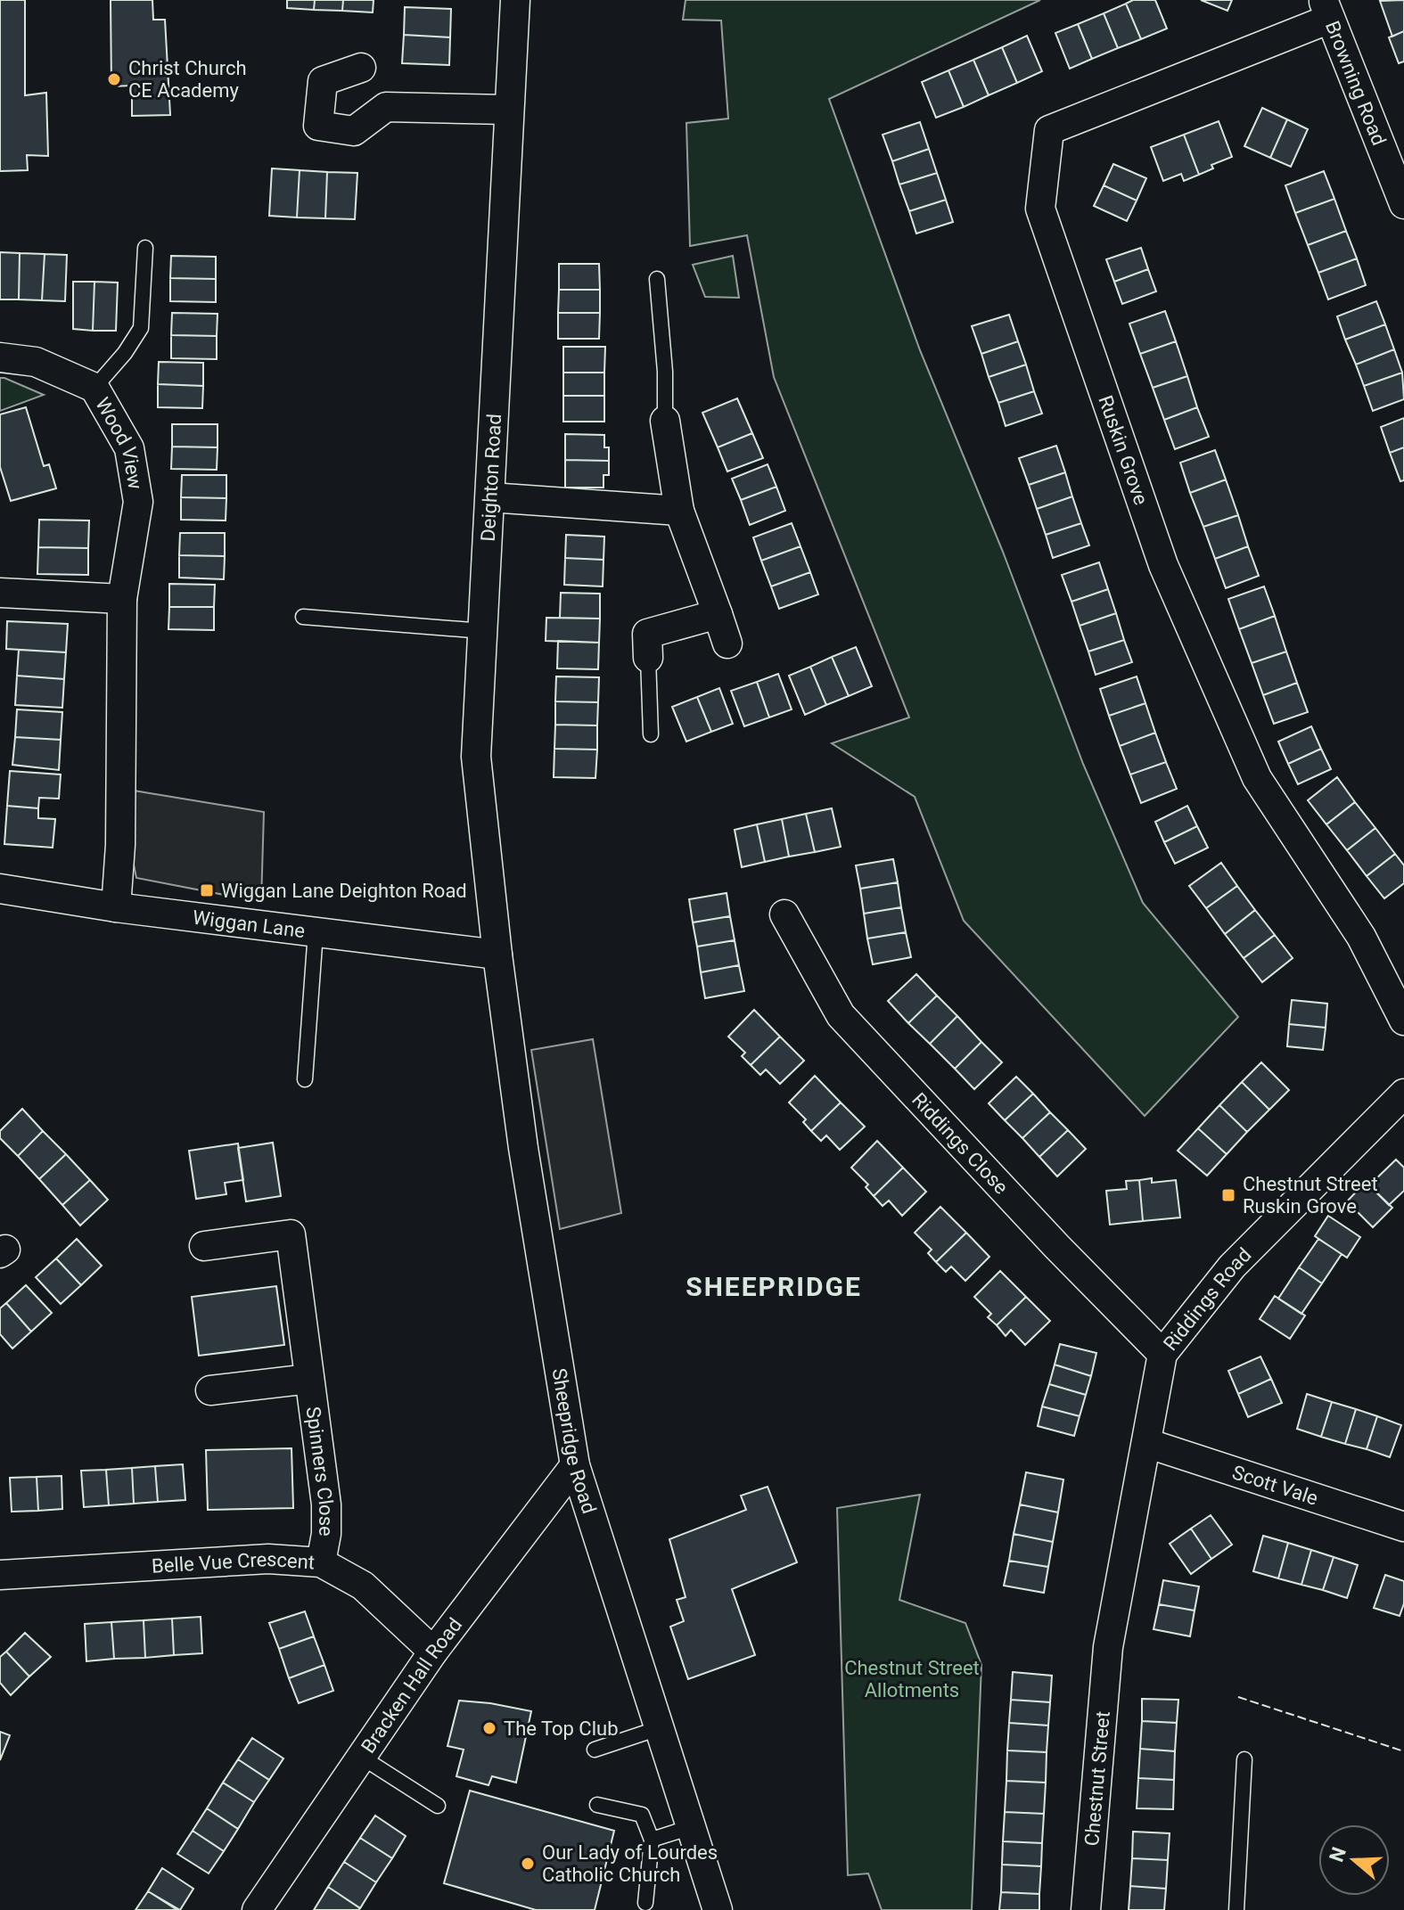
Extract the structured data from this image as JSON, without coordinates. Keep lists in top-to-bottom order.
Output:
{
  "streets": {
    "street": [
      "Browning Road",
      "Wood View",
      "Ruskin Grove",
      "Deighton Road",
      "Wiggan Lane",
      "Riddings Close",
      "Riddings Road",
      "Sheepridge Road",
      "Spinners Close",
      "Scott Vale",
      "Belle Vue Crescent",
      "Bracken Hall Road",
      "Chestnut Street"
    ]
  },
  "crossings": [
    ["Browning Road", "Ruskin Grove"],
    ["Wood View", "Wiggan Lane"],
    ["Deighton Road", "Wiggan Lane"],
    ["Deighton Road", "Sheepridge Road"],
    ["Wiggan Lane", "Sheepridge Road"],
    ["Riddings Close", "Riddings Road"],
    ["Riddings Road", "Scott Vale"],
    ["Riddings Road", "Chestnut Street"],
    ["Sheepridge Road", "Bracken Hall Road"],
    ["Spinners Close", "Belle Vue Crescent"],
    ["Belle Vue Crescent", "Bracken Hall Road"]
  ],
  "districts": ["SHEEPRIDGE"],
  "parks": ["Chestnut Street Allotments"],
  "places": {
    "other": ["Christ Church CE Academy", "The Top Club", "Our Lady of Lourdes Catholic Church"],
    "transit": ["Wiggan Lane Deighton Road", "Chestnut Street Ruskin Grove"]
  },
  "north": "left"
}
